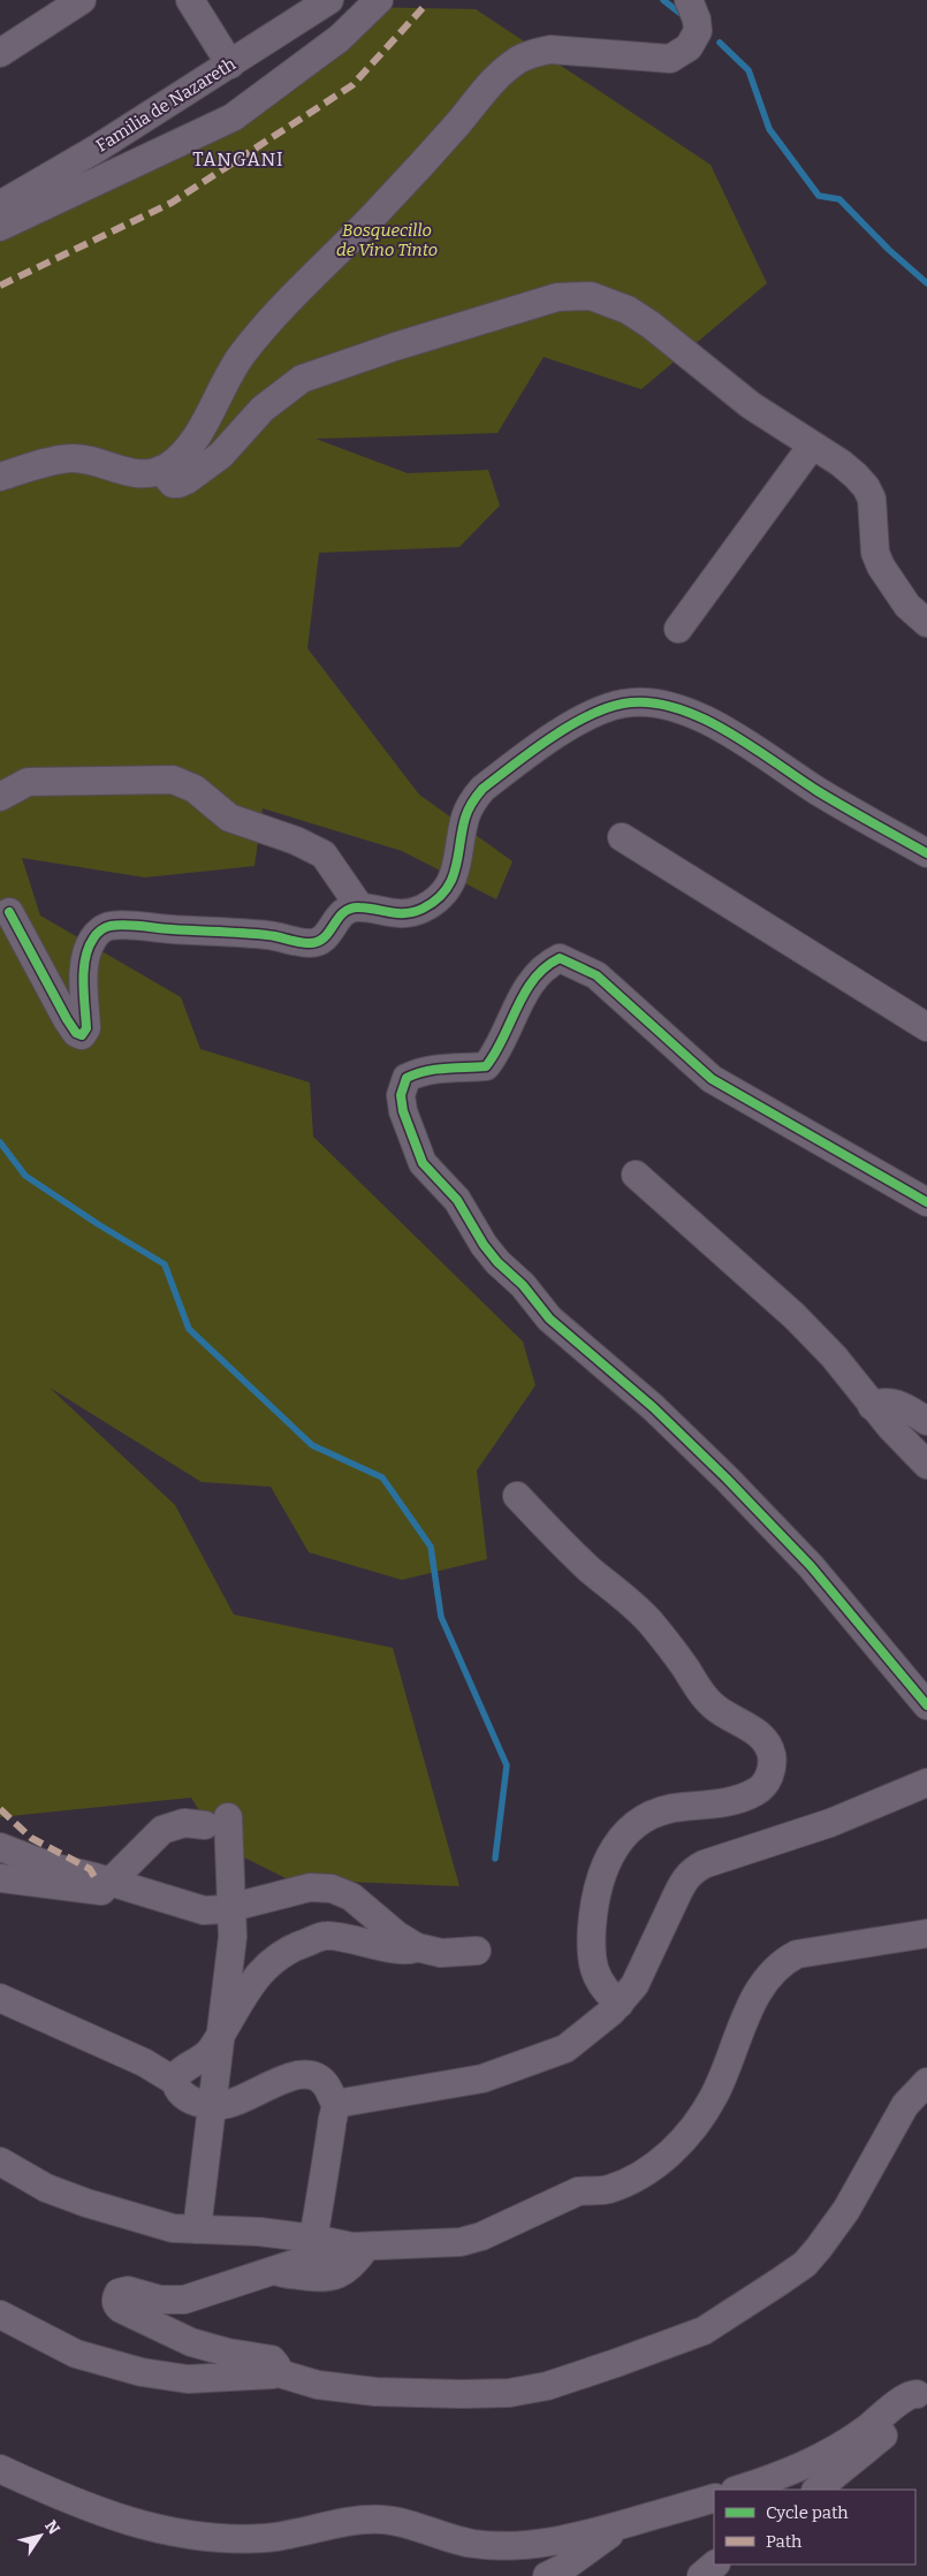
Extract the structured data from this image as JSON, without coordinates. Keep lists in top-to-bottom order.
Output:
{
  "streets": {
    "street": ["Familia de Nazareth"]
  },
  "districts": ["TANGANI"],
  "parks": ["Bosquecillo de Vino Tinto"],
  "legend": ["Cycle path", "Path"],
  "north": "top right"
}
